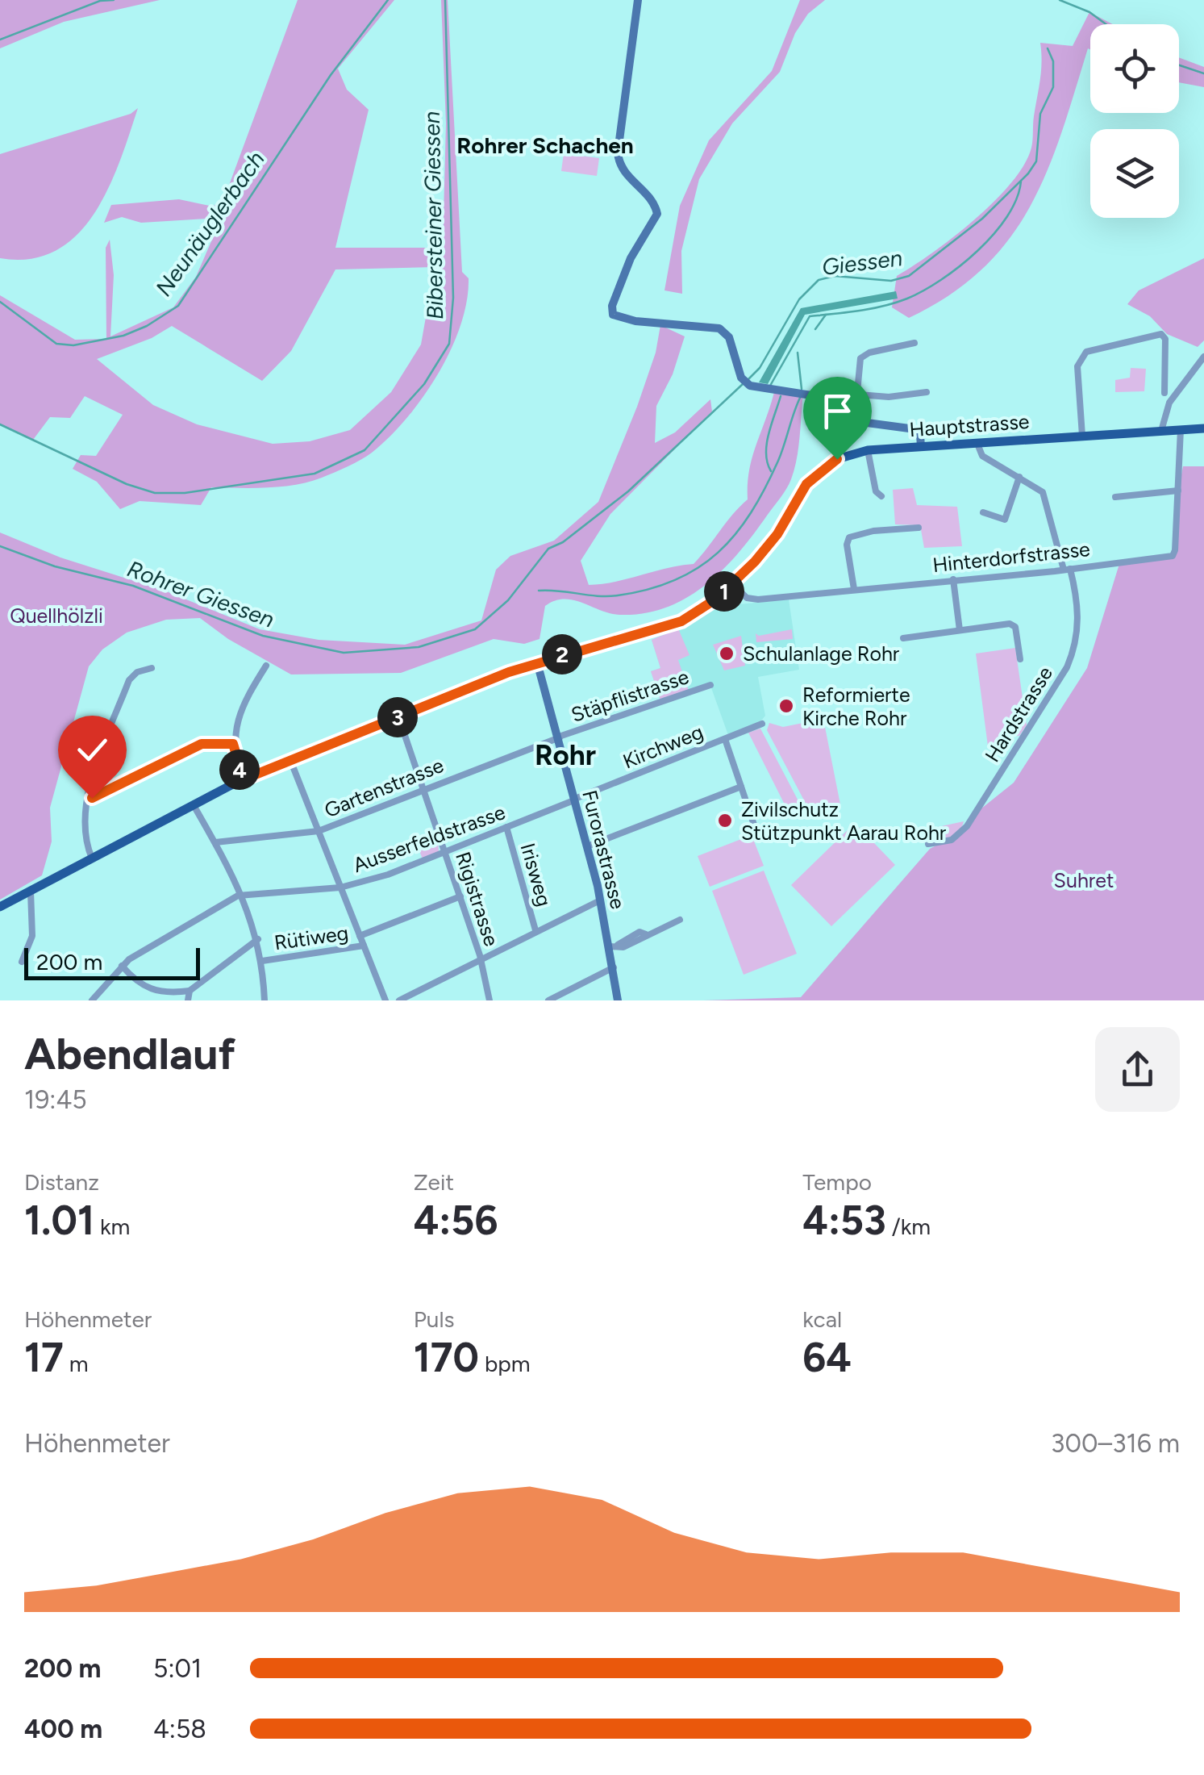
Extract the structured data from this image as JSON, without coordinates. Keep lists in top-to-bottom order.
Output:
{
  "streets": {
    "main road": ["Hauptstrasse"],
    "street": [
      "Hinterdorfstrasse",
      "Stäpflistrasse",
      "Hardstrasse",
      "Kirchweg",
      "Gartenstrasse",
      "Ausserfeldstrasse",
      "Furorastrasse",
      "Irisweg",
      "Rigistrasse",
      "Rütiweg"
    ]
  },
  "crossings": [
    ["Hauptstrasse", "Hinterdorfstrasse"],
    ["Hauptstrasse", "Hardstrasse"],
    ["Hauptstrasse", "Furorastrasse"],
    ["Hauptstrasse", "Rigistrasse"],
    ["Hinterdorfstrasse", "Hardstrasse"],
    ["Stäpflistrasse", "Gartenstrasse"],
    ["Stäpflistrasse", "Furorastrasse"],
    ["Kirchweg", "Ausserfeldstrasse"],
    ["Kirchweg", "Furorastrasse"],
    ["Gartenstrasse", "Furorastrasse"],
    ["Gartenstrasse", "Rigistrasse"],
    ["Ausserfeldstrasse", "Furorastrasse"],
    ["Ausserfeldstrasse", "Irisweg"],
    ["Ausserfeldstrasse", "Rigistrasse"]
  ],
  "districts": ["Rohrer Schachen", "Rohr"],
  "water": [
    "Bibersteiner Giessen",
    "Neunäuglerbach",
    "Giessen",
    "Rohrer Giessen"
  ],
  "parks": ["Quellhölzli", "Suhret"],
  "places": ["Schulanlage Rohr", "Reformierte Kirche Rohr", "Zivilschutz Stützpunkt Aarau Rohr"],
  "scale_bar": "200 m",
  "page": {
    "pins": [
      "1",
      "2",
      "3",
      "4"
    ],
    "scale": "200 m",
    "heading": ["Abendlauf", "19:45"],
    "stats": [
      ["Distanz", "1.01 km"],
      ["Zeit", "4:56"],
      ["Tempo", "4:53 /km"],
      ["Höhenmeter", "17 m"],
      ["Puls", "170 bpm"],
      ["kcal", "64"]
    ],
    "chart": ["Höhenmeter", "300–316 m"],
    "list": [
      {
        "name": "200 m",
        "note": "5:01"
      },
      {
        "name": "400 m",
        "note": "4:58"
      }
    ]
  }
}
